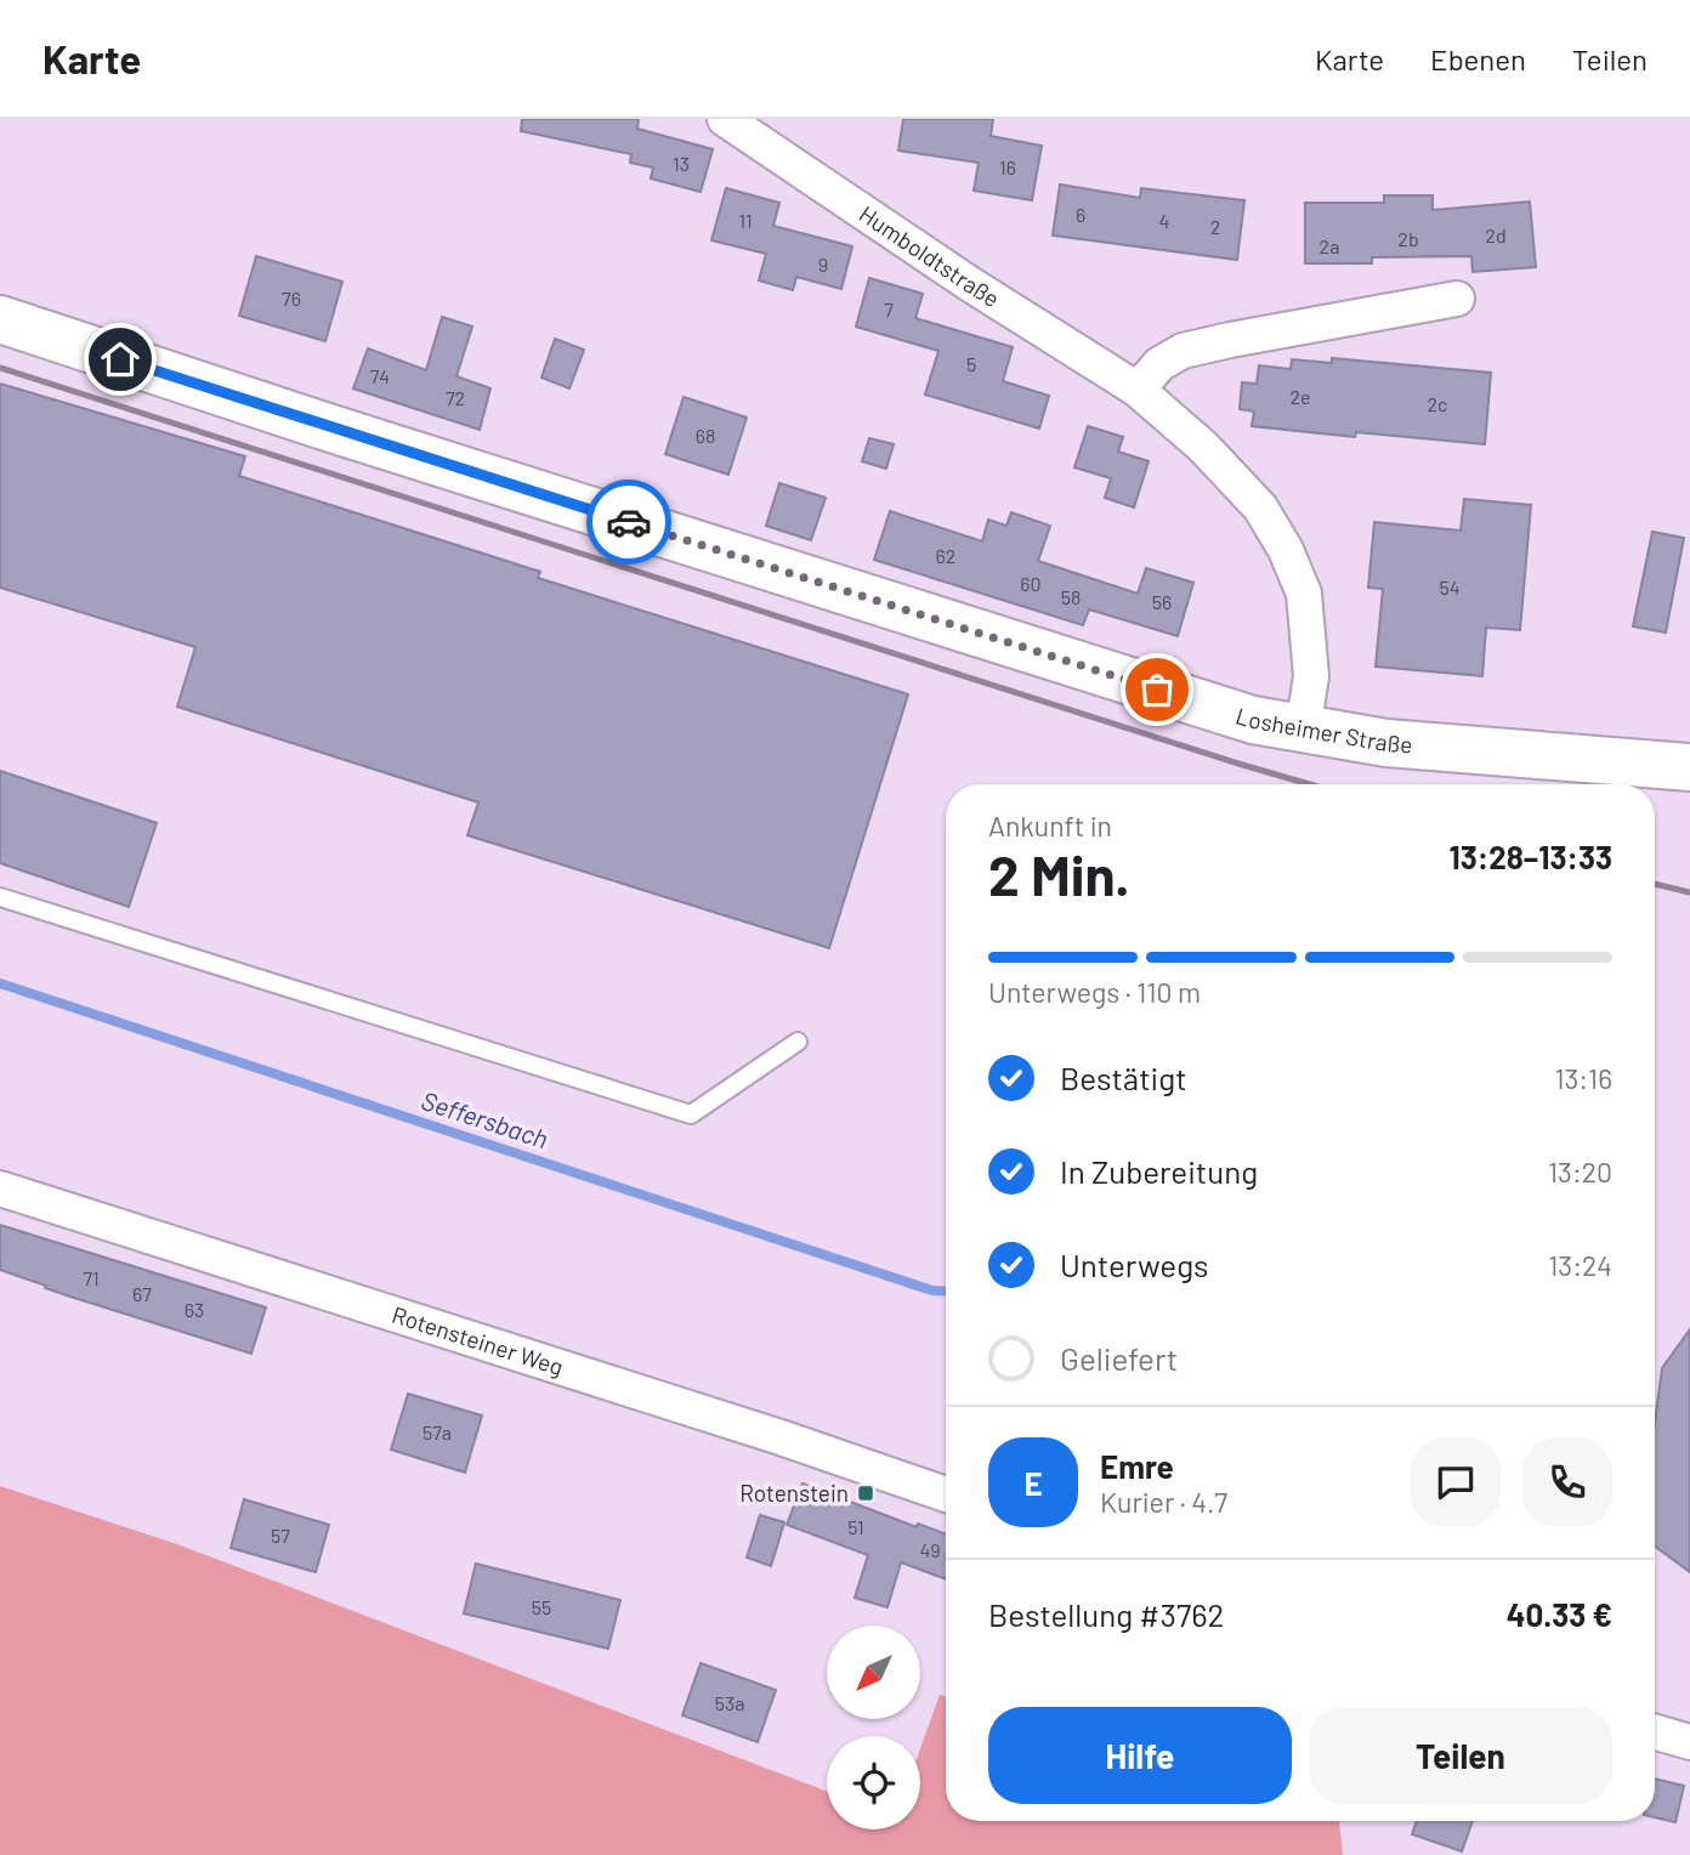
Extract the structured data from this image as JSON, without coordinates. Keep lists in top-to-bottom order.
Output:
{
  "streets": {
    "main road": ["Losheimer Straße"],
    "street": ["Humboldtstraße", "Rotensteiner Weg"]
  },
  "crossings": [
    ["Humboldtstraße", "Losheimer Straße"]
  ],
  "water": ["Seffersbach"],
  "places": {
    "transit": ["Rotenstein"]
  },
  "house_numbers": [
    "13",
    "16",
    "6",
    "11",
    "4",
    "2",
    "2d",
    "2b",
    "2a",
    "9",
    "76",
    "7",
    "5",
    "74",
    "2e",
    "72",
    "2c",
    "68",
    "62",
    "60",
    "54",
    "58",
    "56",
    "71",
    "67",
    "63",
    "57a",
    "51",
    "57",
    "49",
    "55",
    "53a"
  ],
  "north": "bottom left",
  "page": {
    "header": "Karte",
    "nav": ["Karte", "Ebenen", "Teilen"],
    "heading": ["2 Min.", "Ankunft in", "13:28–13:33"],
    "panel": [
      "Emre",
      "Kurier · 4.7",
      "Bestellung #3762",
      "40.33 €"
    ],
    "bar": "Unterwegs · 110 m",
    "list": [
      ["Bestätigt", "13:16"],
      ["In Zubereitung", "13:20"],
      ["Unterwegs", "13:24"],
      "Geliefert"
    ],
    "round": "E",
    "buttons": ["Hilfe", "Teilen"]
  }
}
